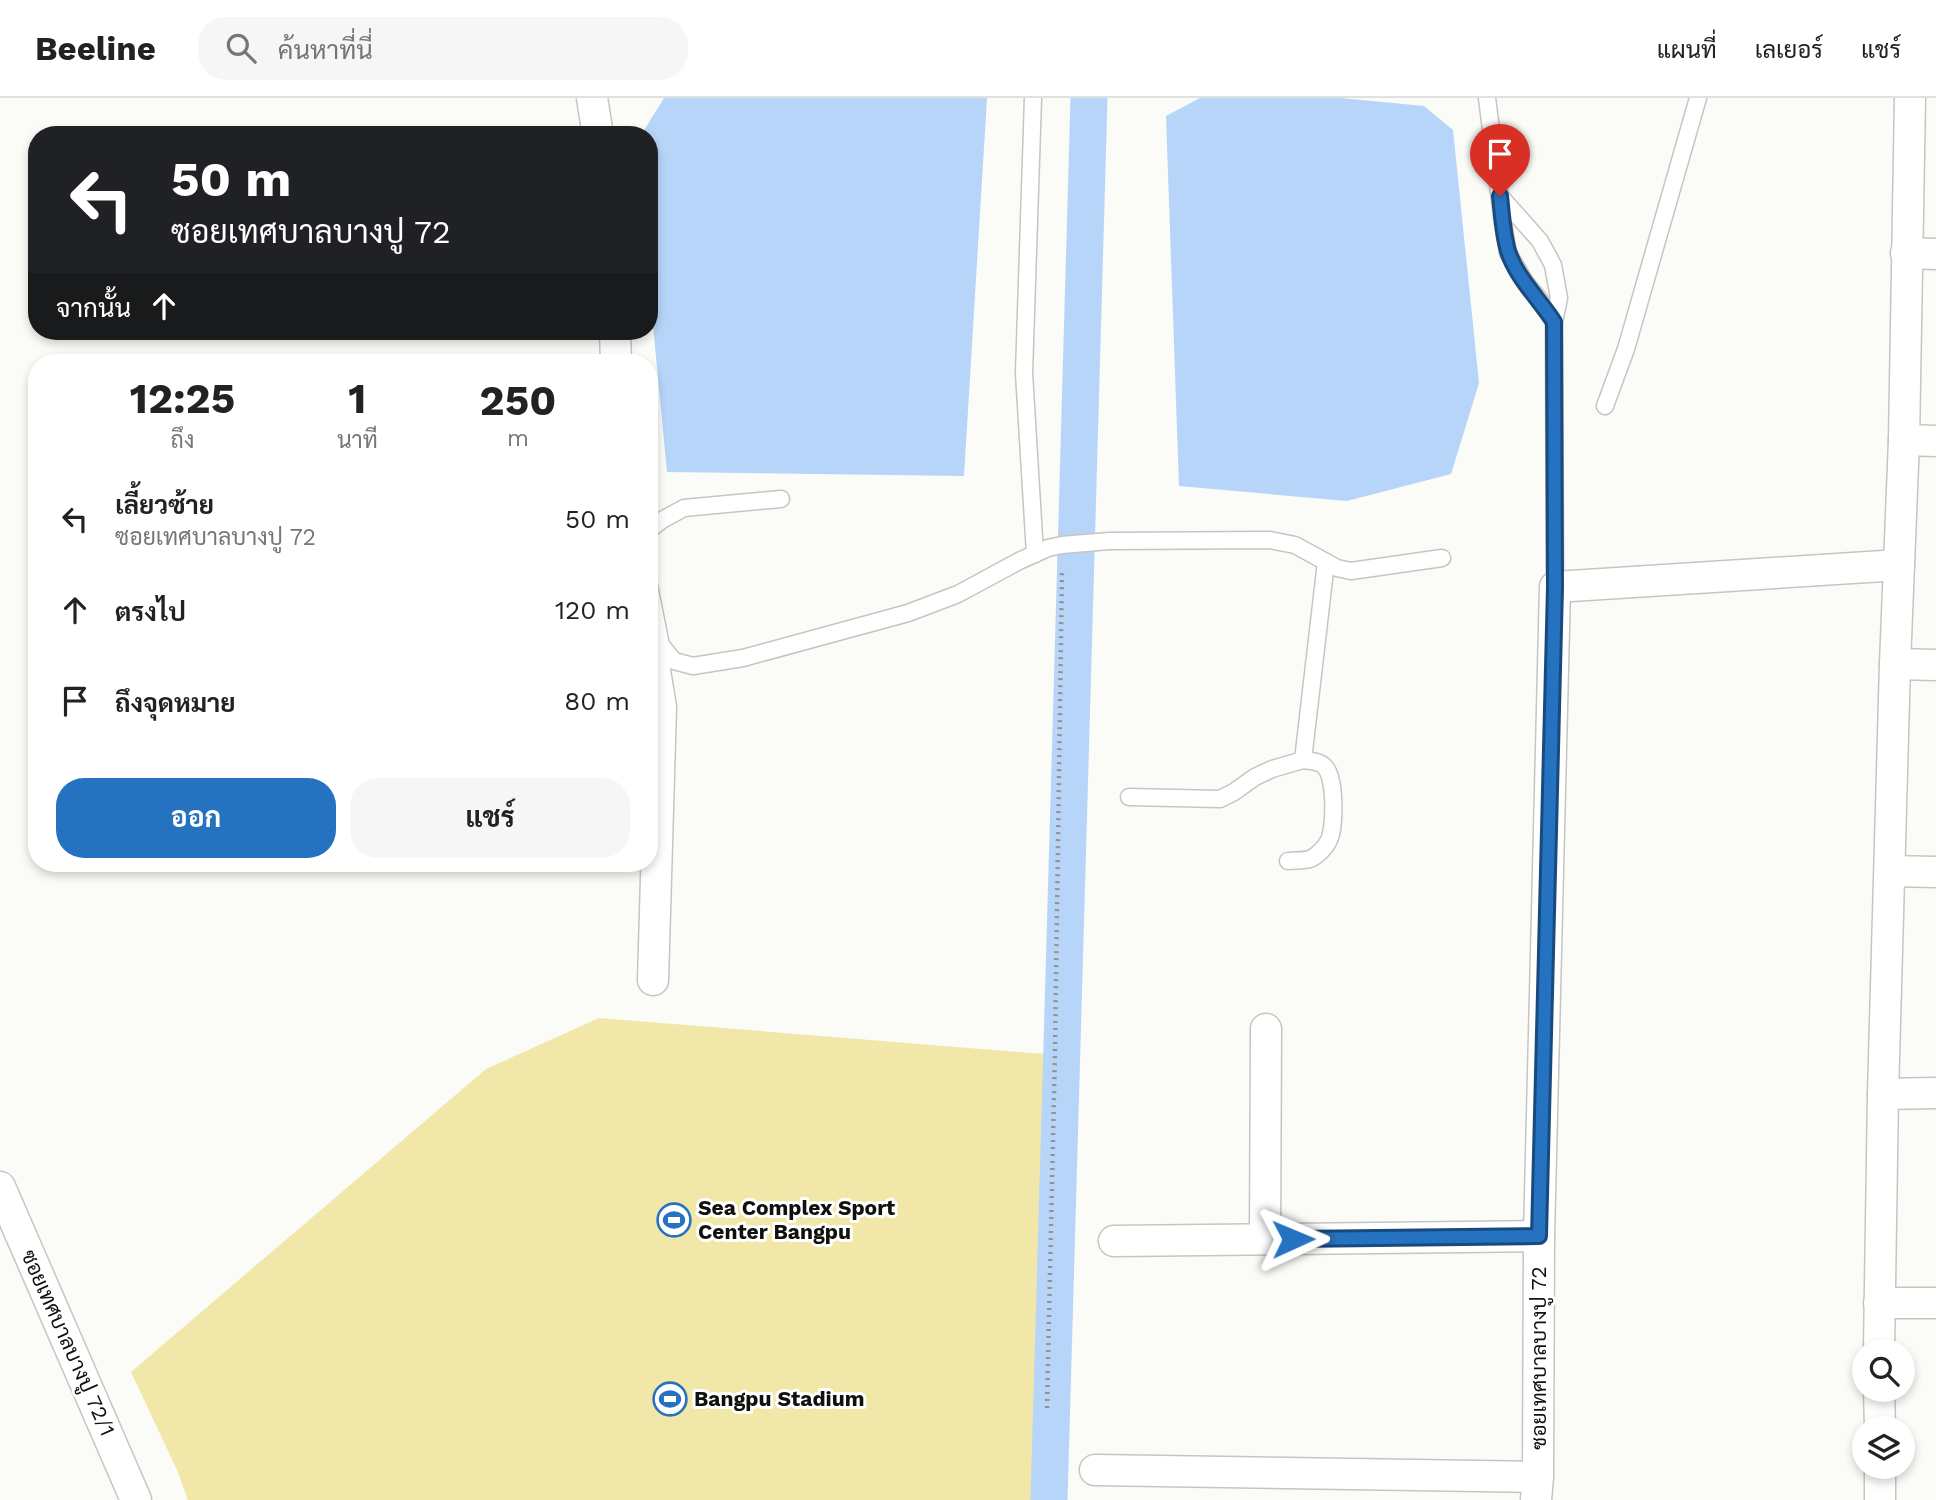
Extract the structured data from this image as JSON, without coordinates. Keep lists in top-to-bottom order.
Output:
{
  "streets": {
    "street": ["ซอยเทศบาลบางปู 72/1", "ซอยเทศบาลบางปู 72"]
  },
  "places": {
    "sports": ["Sea Complex Sport Center Bangpu", "Bangpu Stadium"]
  },
  "page": {
    "header": "Beeline",
    "search": "ค้นหาที่นี่",
    "nav": ["แผนที่", "เลเยอร์", "แชร์"],
    "turn": ["50 m", "ซอยเทศบาลบางปู 72"],
    "then": "จากนั้น",
    "eta": [
      "12:25",
      "ถึง",
      "1",
      "นาที",
      "250",
      "m"
    ],
    "list": [
      {
        "name": "เลี้ยวซ้าย",
        "note": "ซอยเทศบาลบางปู 72",
        "value": "50 m"
      },
      {
        "name": "ตรงไป",
        "value": "120 m"
      },
      {
        "name": "ถึงจุดหมาย",
        "value": "80 m"
      }
    ],
    "buttons": ["ออก", "แชร์"]
  }
}
